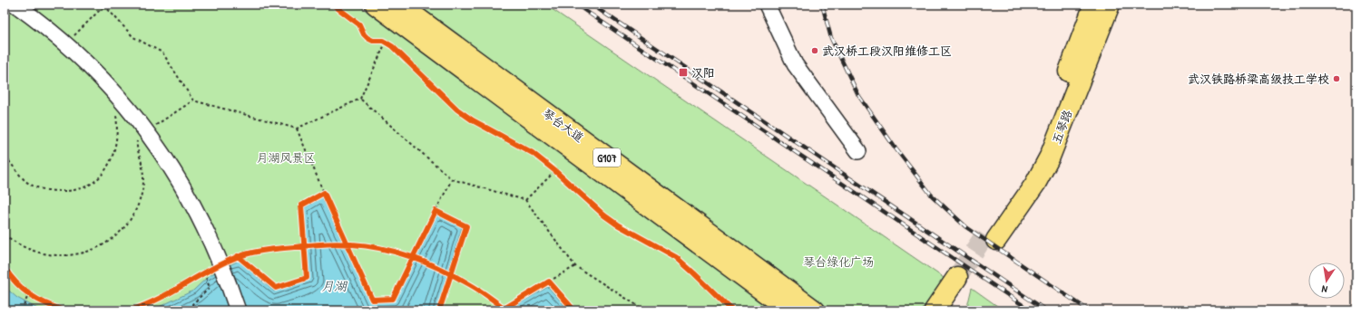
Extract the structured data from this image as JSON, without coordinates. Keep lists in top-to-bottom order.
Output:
{
  "streets": {
    "main road": ["琴台大道", "五琴路", "G107"]
  },
  "water": ["月湖"],
  "parks": ["月湖风景区", "琴台绿化广场"],
  "places": {
    "other": ["武汉桥工段汉阳维修工区", "武汉铁路桥梁高级技工学校"],
    "transit": ["汉阳"]
  },
  "north": "bottom"
}
